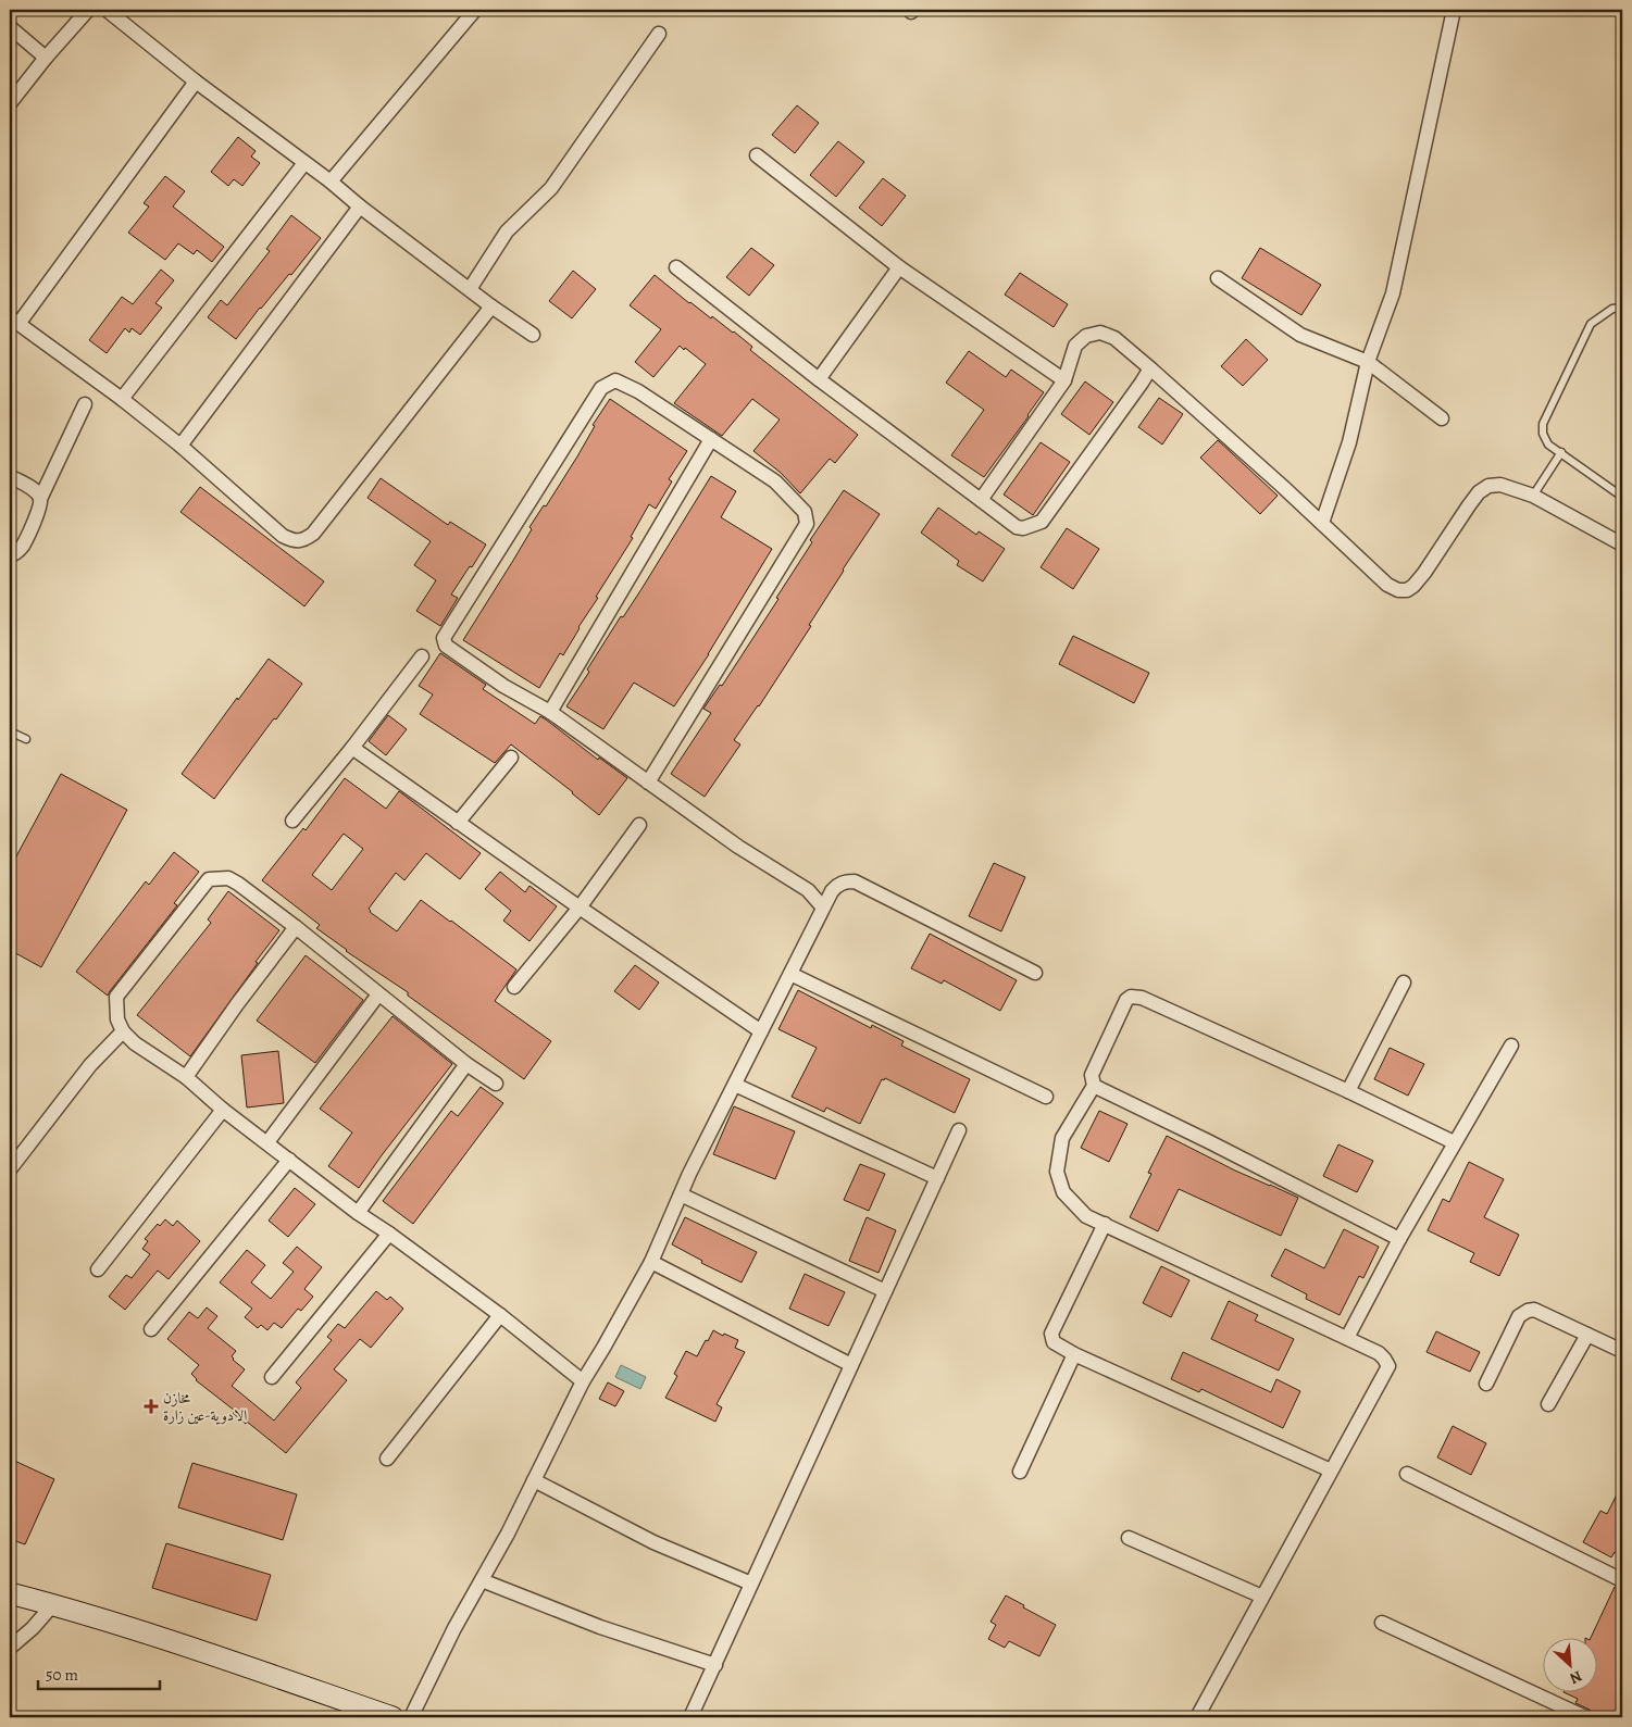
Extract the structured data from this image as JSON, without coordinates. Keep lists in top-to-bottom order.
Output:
{
  "places": {
    "health": ["مخازن الادوية-عين زارة"]
  },
  "scale_bar": "50 m",
  "north": "bottom right"
}
